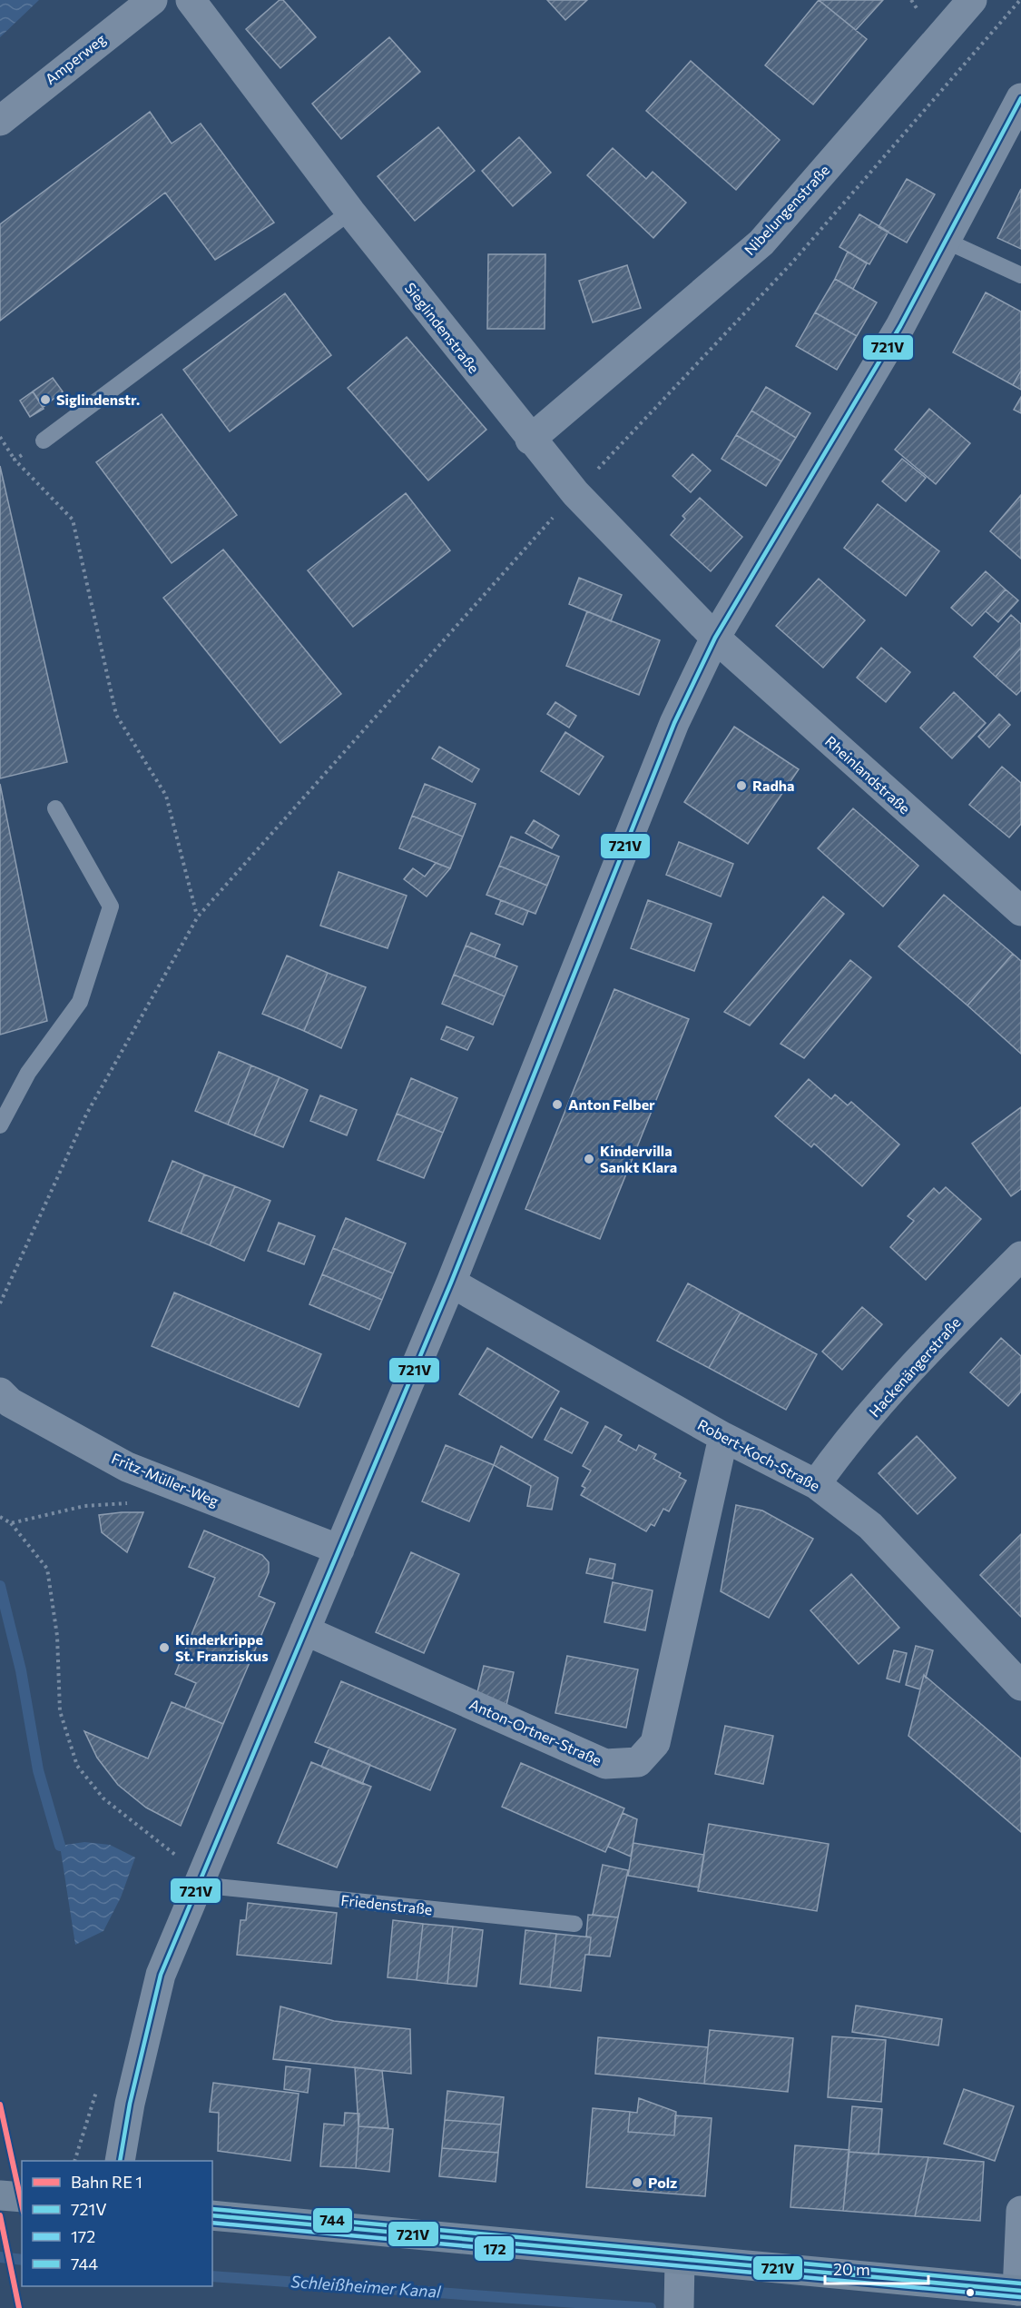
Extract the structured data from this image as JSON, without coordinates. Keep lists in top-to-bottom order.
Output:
{
  "streets": {
    "street": [
      "Amperweg",
      "Nibelungenstraße",
      "Sieglindenstraße",
      "Rheinlandstraße",
      "Hackenängerstraße",
      "Robert-Koch-Straße",
      "Fritz-Müller-Weg",
      "Anton-Ortner-Straße"
    ],
    "lane": ["Friedenstraße"]
  },
  "crossings": [
    ["Nibelungenstraße", "Sieglindenstraße"],
    ["Sieglindenstraße", "Rheinlandstraße"],
    ["Hackenängerstraße", "Robert-Koch-Straße"],
    ["Robert-Koch-Straße", "Anton-Ortner-Straße"]
  ],
  "water": ["Schleißheimer Kanal"],
  "places": [
    "Siglindenstr.",
    "Radha",
    "Anton Felber",
    "Kindervilla Sankt Klara",
    "Kinderkrippe St. Franziskus",
    "Polz"
  ],
  "lines": ["transit line 721V", "transit line 744", "transit line 172"],
  "legend": [
    "Bahn RE 1",
    "721V",
    "172",
    "744"
  ],
  "scale_bar": "20 m"
}
